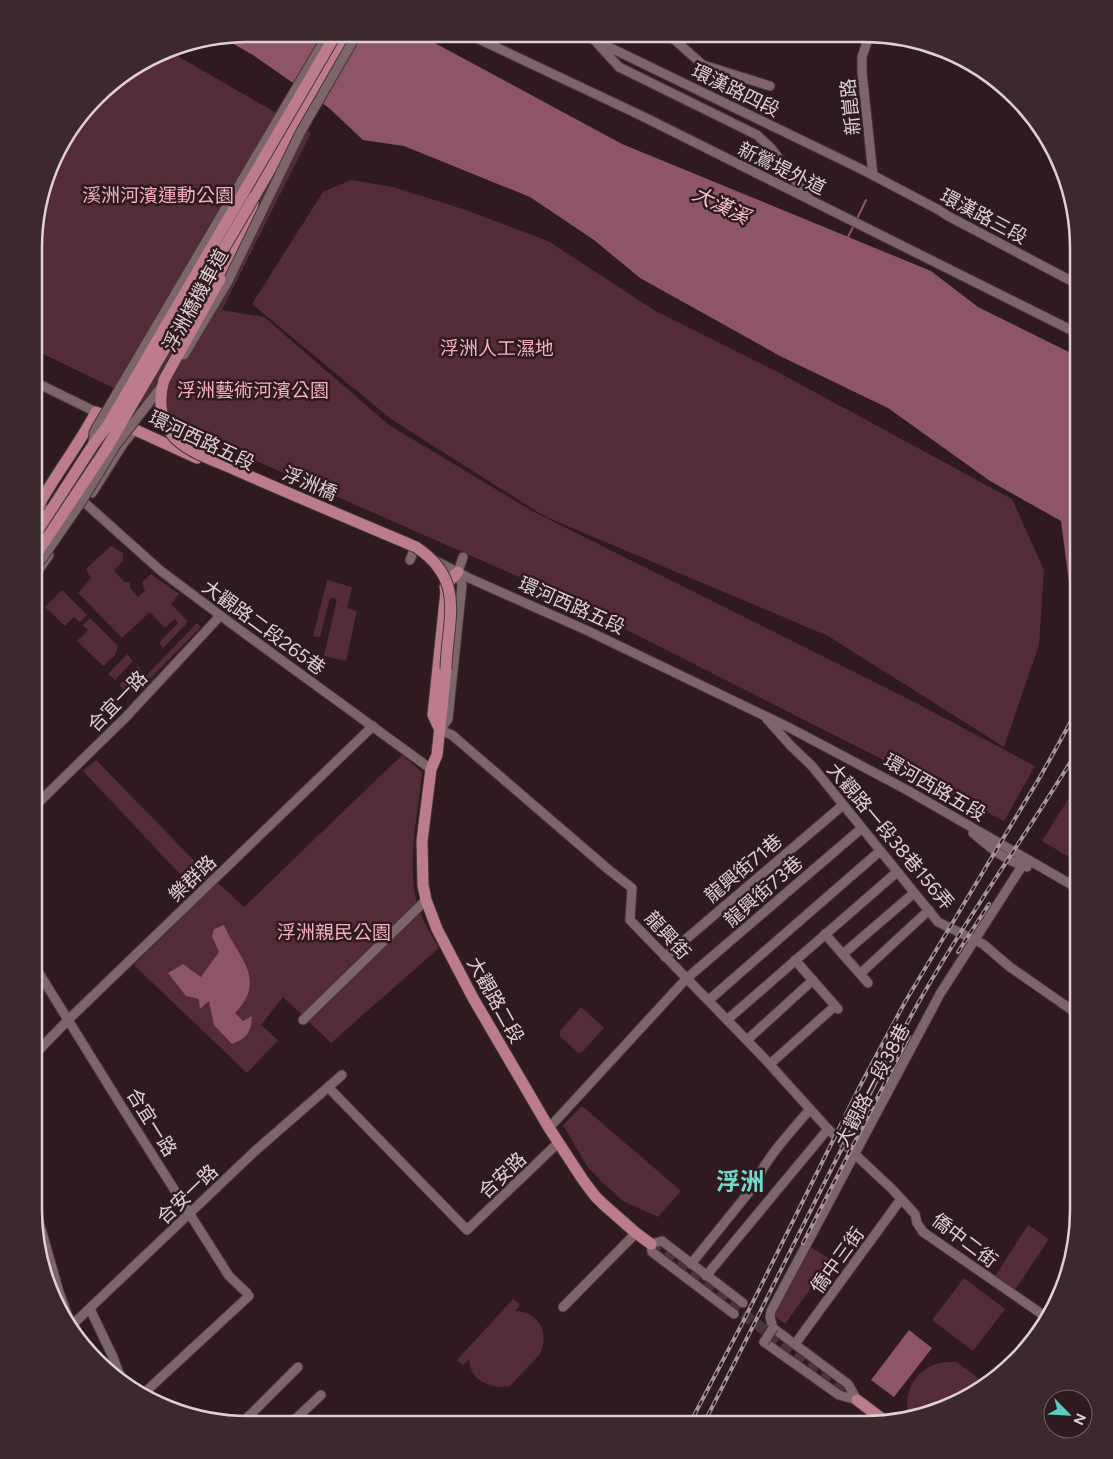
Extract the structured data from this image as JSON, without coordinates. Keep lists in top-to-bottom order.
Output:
{
  "streets": {
    "main road": ["環河西路五段", "浮洲橋", "大觀路二段"],
    "street": [
      "環漢路四段",
      "新崑路",
      "新鶯堤外道",
      "環漢路三段",
      "浮洲橋機車道",
      "大觀路二段265巷",
      "合宜一路",
      "大觀路一段38巷156弄",
      "龍興街71巷",
      "樂群路",
      "龍興街73巷",
      "龍興街",
      "大觀路一段38巷",
      "合安路",
      "合安一路",
      "僑中二街",
      "僑中三街"
    ]
  },
  "crossings": [
    ["環漢路四段", "新崑路"],
    ["環漢路四段", "環漢路三段"],
    ["新崑路", "環漢路三段"],
    ["環河西路五段", "大觀路一段38巷156弄"],
    ["浮洲橋", "龍興街"],
    ["浮洲橋", "大觀路二段"],
    ["大觀路二段265巷", "合宜一路"],
    ["大觀路二段265巷", "樂群路"],
    ["大觀路二段265巷", "大觀路二段"],
    ["合宜一路", "樂群路"],
    ["合宜一路", "合安一路"],
    ["大觀路一段38巷156弄", "龍興街71巷"],
    ["大觀路一段38巷156弄", "龍興街73巷"],
    ["大觀路一段38巷156弄", "大觀路一段38巷"],
    ["龍興街71巷", "龍興街"],
    ["龍興街73巷", "龍興街"],
    ["龍興街73巷", "大觀路二段"],
    ["龍興街", "大觀路二段"],
    ["龍興街", "大觀路一段38巷"],
    ["龍興街", "僑中二街"],
    ["大觀路二段", "合安路"],
    ["大觀路一段38巷", "僑中二街"],
    ["合安路", "合安一路"],
    ["僑中二街", "僑中三街"]
  ],
  "districts": ["浮洲"],
  "water": ["大漢溪"],
  "parks": [
    "溪洲河濱運動公園",
    "浮洲人工濕地",
    "浮洲藝術河濱公園",
    "浮洲親民公園"
  ],
  "north": "bottom right"
}
